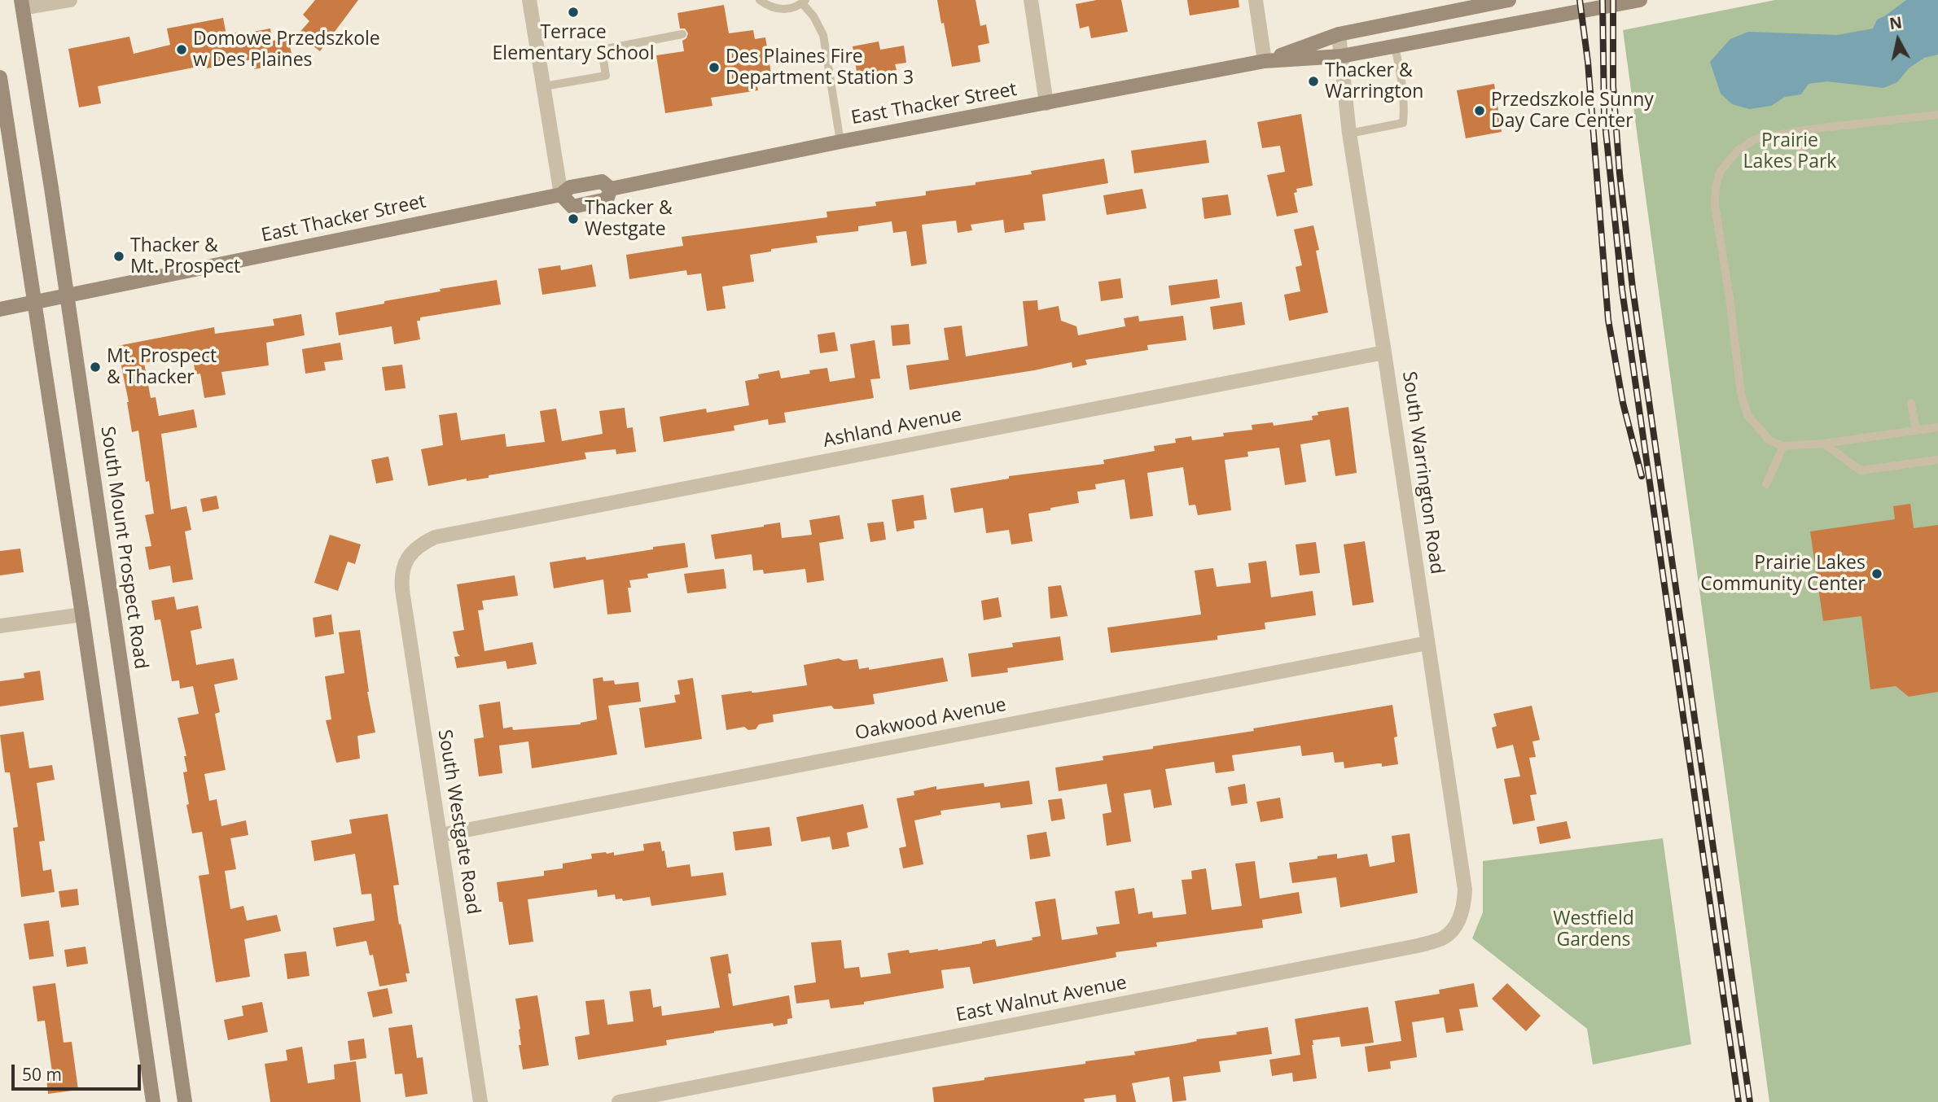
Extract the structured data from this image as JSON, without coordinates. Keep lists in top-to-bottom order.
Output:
{
  "streets": {
    "main road": ["East Thacker Street", "South Mount Prospect Road"],
    "street": [
      "Ashland Avenue",
      "South Warrington Road",
      "Oakwood Avenue",
      "South Westgate Road",
      "East Walnut Avenue"
    ]
  },
  "crossings": [
    ["East Thacker Street", "South Warrington Road"],
    ["East Thacker Street", "South Mount Prospect Road"],
    ["Ashland Avenue", "South Warrington Road"],
    ["Ashland Avenue", "South Westgate Road"],
    ["South Warrington Road", "Oakwood Avenue"],
    ["South Warrington Road", "East Walnut Avenue"],
    ["Oakwood Avenue", "South Westgate Road"]
  ],
  "parks": ["Prairie Lakes Park", "Westfield Gardens"],
  "places": [
    "Terrace Elementary School",
    "Domowe Przedszkole w Des Plaines",
    "Des Plaines Fire Department Station 3",
    "Thacker & Warrington",
    "Przedszkole Sunny Day Care Center",
    "Thacker & Westgate",
    "Thacker & Mt. Prospect",
    "Mt. Prospect & Thacker",
    "Prairie Lakes Community Center"
  ],
  "scale_bar": "50 m",
  "north": "top"
}
